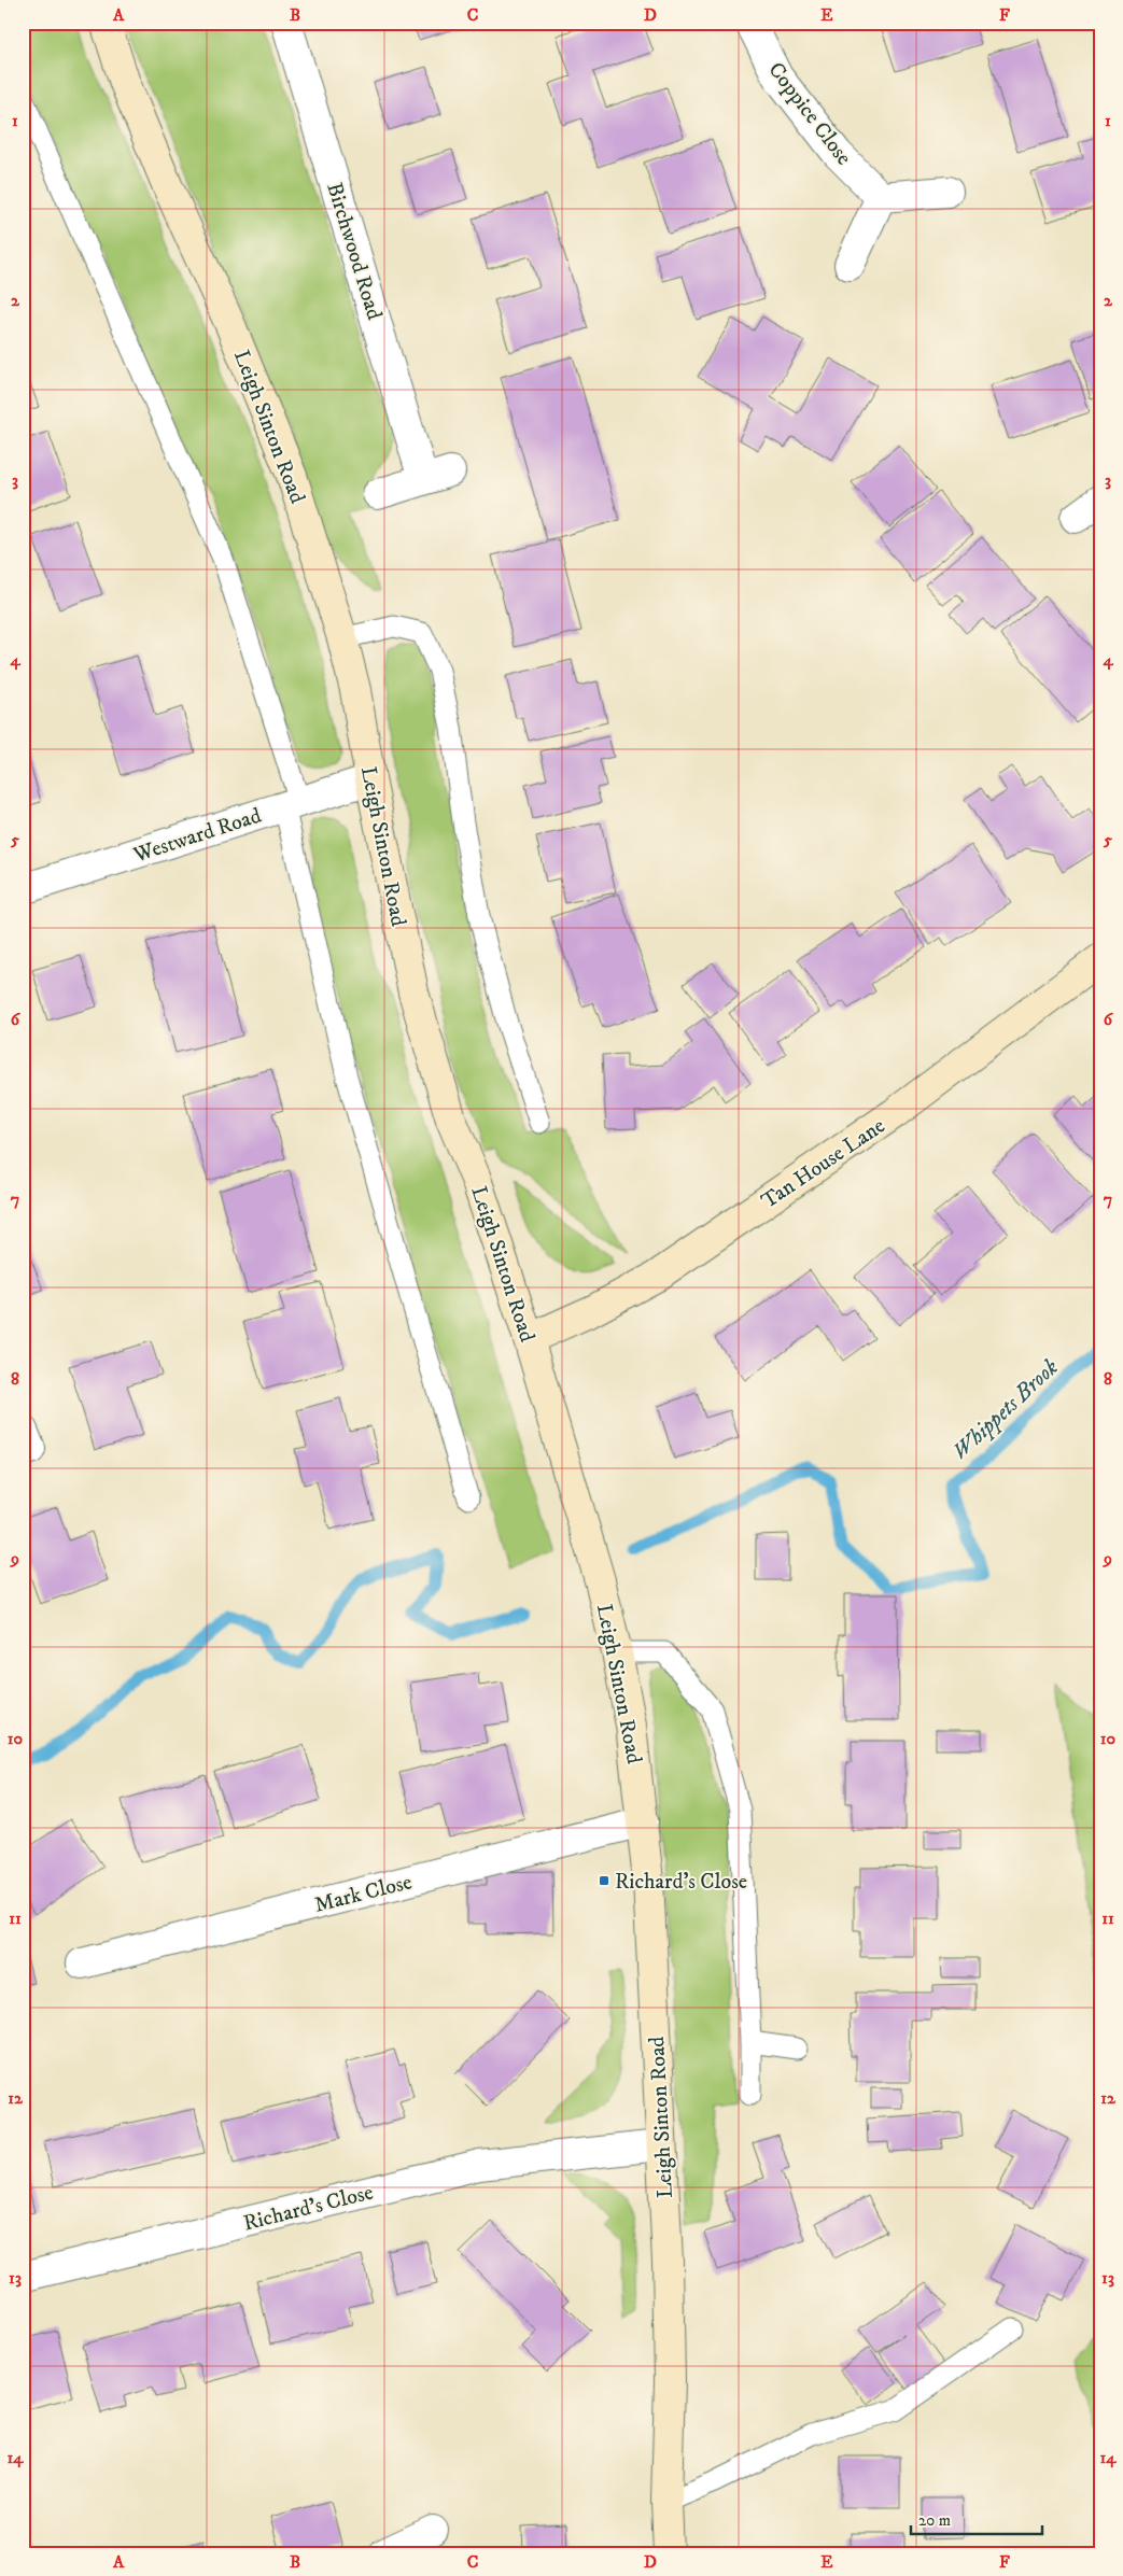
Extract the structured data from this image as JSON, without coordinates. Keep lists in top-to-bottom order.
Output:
{
  "streets": {
    "main road": ["Leigh Sinton Road", "Tan House Lane"],
    "street": [
      "Coppice Close",
      "Birchwood Road",
      "Westward Road",
      "Mark Close",
      "Richard's Close"
    ]
  },
  "crossings": [
    ["Leigh Sinton Road", "Westward Road"],
    ["Leigh Sinton Road", "Tan House Lane"],
    ["Leigh Sinton Road", "Mark Close"],
    ["Leigh Sinton Road", "Richard's Close"]
  ],
  "water": ["Whippets Brook"],
  "places": {
    "transit": ["Richard's Close"]
  },
  "scale_bar": "20 m",
  "grid": {
    "columns": [
      "A",
      "B",
      "C",
      "D",
      "E",
      "F"
    ],
    "rows": [
      "1",
      "2",
      "3",
      "4",
      "5",
      "6",
      "7",
      "8",
      "9",
      "10",
      "11",
      "12",
      "13",
      "14"
    ]
  }
}
